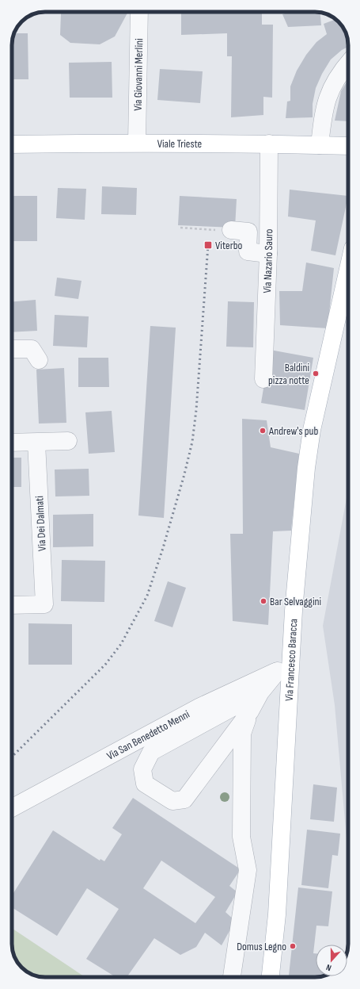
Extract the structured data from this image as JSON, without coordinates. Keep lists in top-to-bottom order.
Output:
{
  "streets": {
    "main road": ["Viale Trieste", "Via Francesco Baracca"],
    "street": [
      "Via Giovanni Merlini",
      "Via Nazario Sauro",
      "Via Dei Dalmati",
      "Via San Benedetto Menni"
    ]
  },
  "crossings": [
    ["Via Giovanni Merlini", "Viale Trieste"],
    ["Viale Trieste", "Via Nazario Sauro"],
    ["Via Francesco Baracca", "Via San Benedetto Menni"]
  ],
  "places": {
    "transit": ["Viterbo"],
    "other": [
      "Baldini pizza notte",
      "Andrew's pub",
      "Bar Selvaggini",
      "Domus Legno"
    ]
  },
  "north": "bottom"
}
